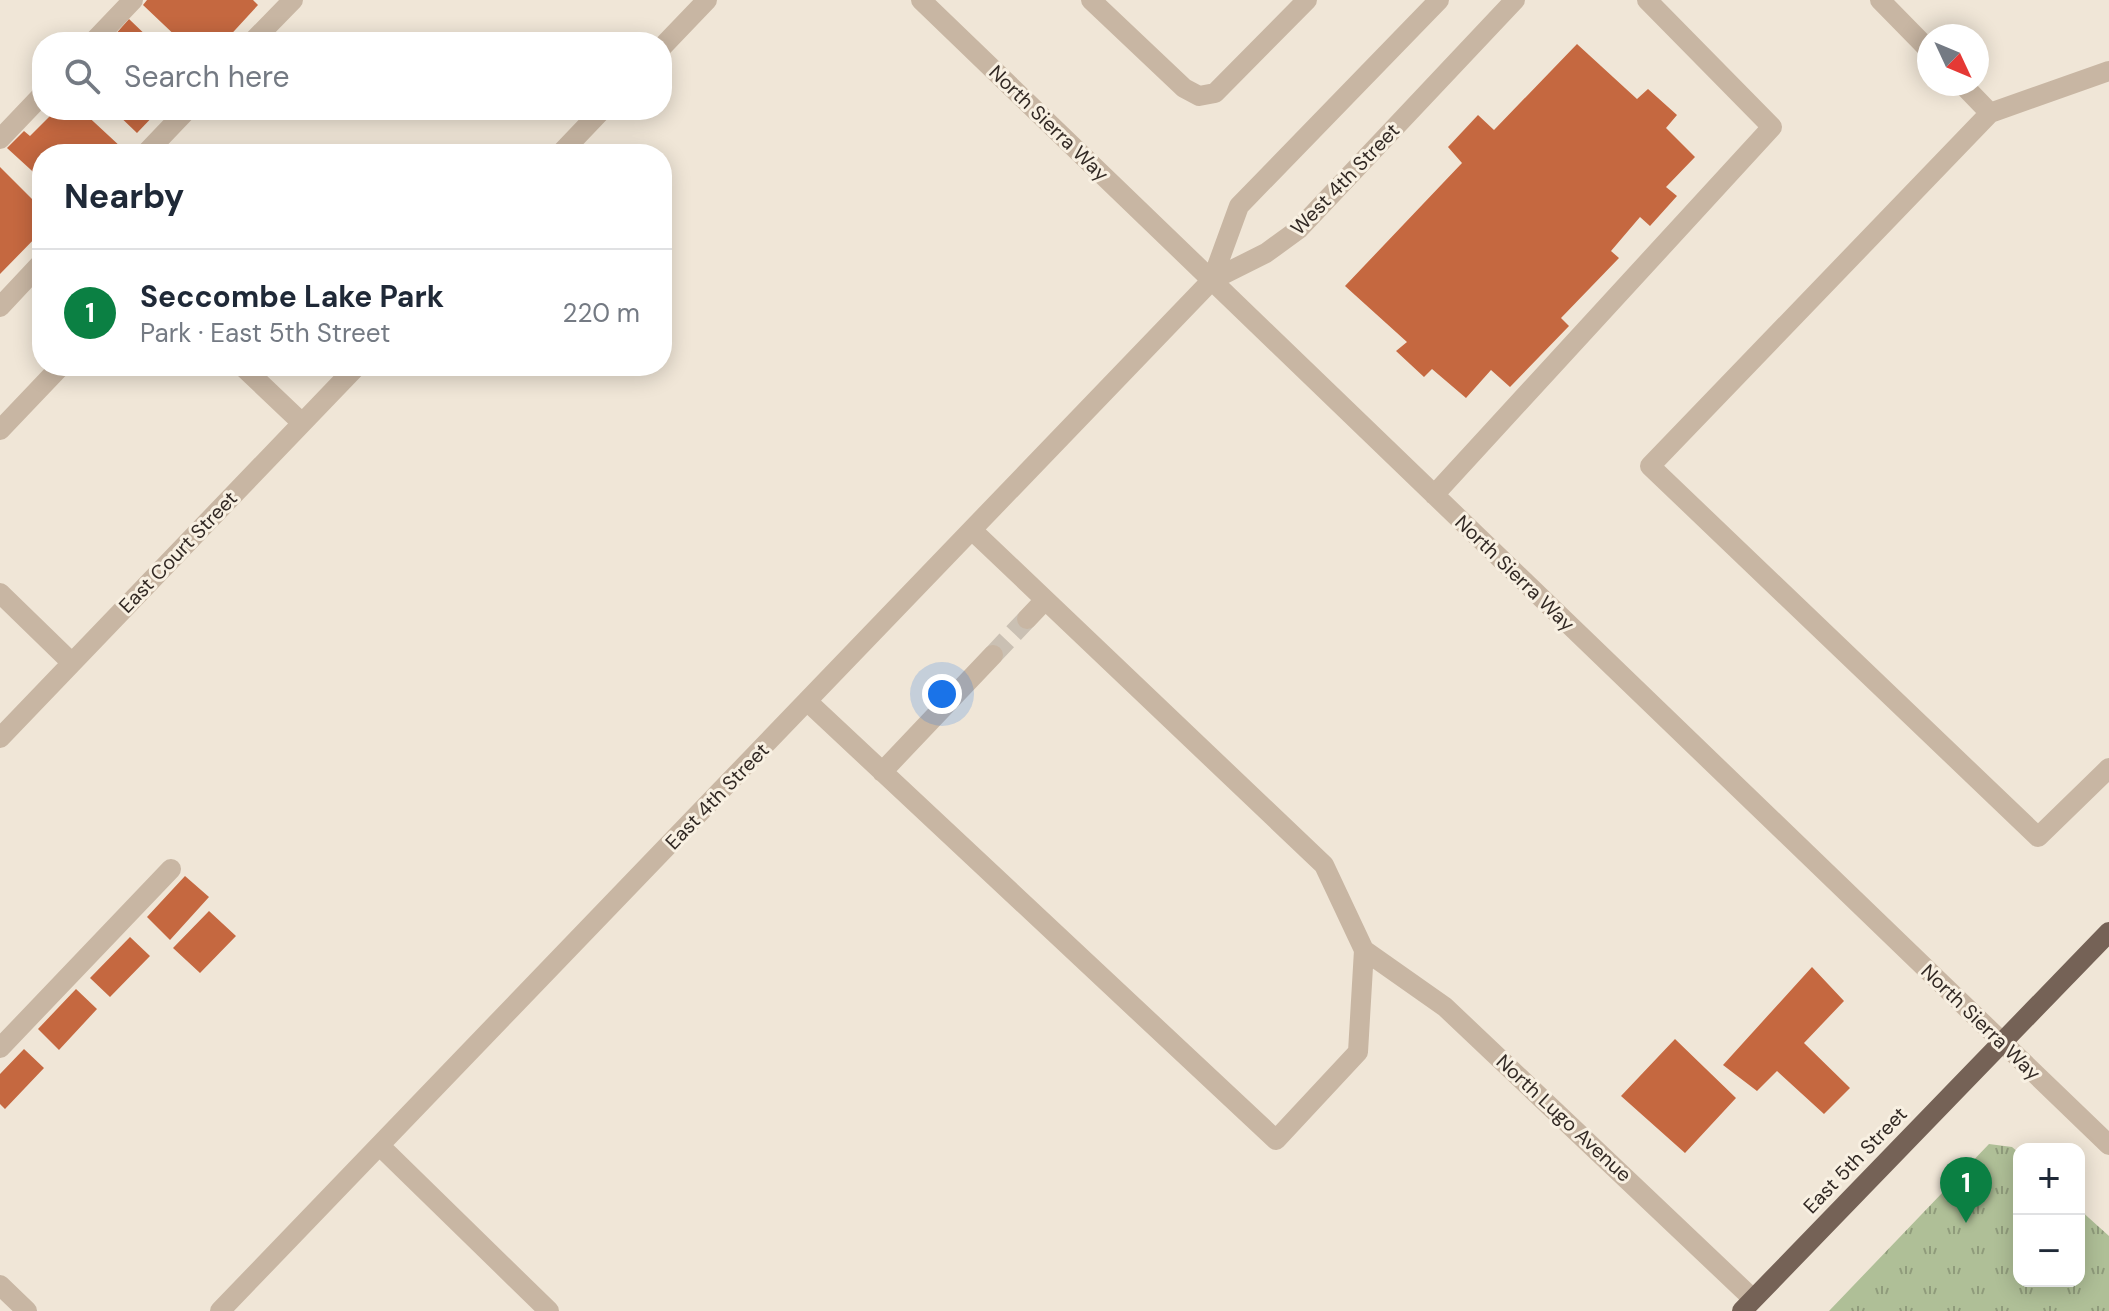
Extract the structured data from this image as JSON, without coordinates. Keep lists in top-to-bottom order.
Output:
{
  "streets": {
    "main road": ["East 5th Street"],
    "street": [
      "North Sierra Way",
      "West 4th Street",
      "East Court Street",
      "East 4th Street",
      "North Lugo Avenue"
    ]
  },
  "crossings": [
    ["North Sierra Way", "West 4th Street"],
    ["North Sierra Way", "East 4th Street"],
    ["North Sierra Way", "East 5th Street"],
    ["West 4th Street", "East 4th Street"],
    ["North Lugo Avenue", "East 5th Street"]
  ],
  "north": "bottom right",
  "page": {
    "search": "Search here",
    "heading": "Nearby",
    "list": [
      {
        "mark": "1",
        "name": "Seccombe Lake Park",
        "note": "Park · East 5th Street",
        "value": "220 m"
      }
    ],
    "map_buttons": ["+", "−"],
    "pins": "1"
  }
}
